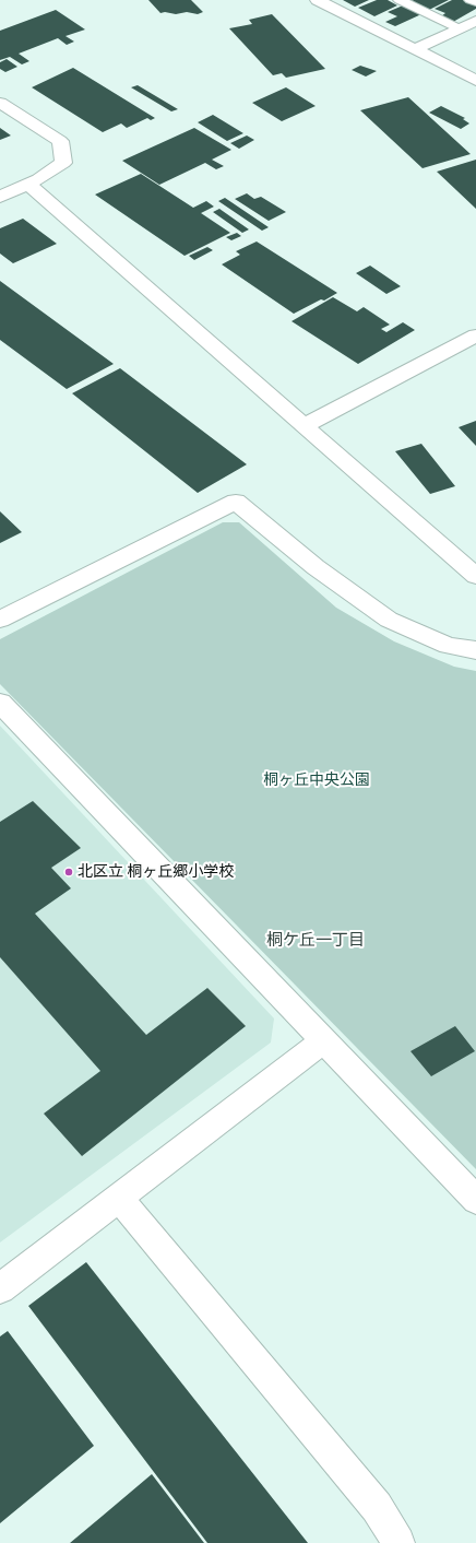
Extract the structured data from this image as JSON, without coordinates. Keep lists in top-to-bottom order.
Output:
{
  "districts": ["桐ケ丘一丁目"],
  "parks": ["桐ヶ丘中央公園"],
  "places": ["北区立 桐ヶ丘郷小学校"]
}
